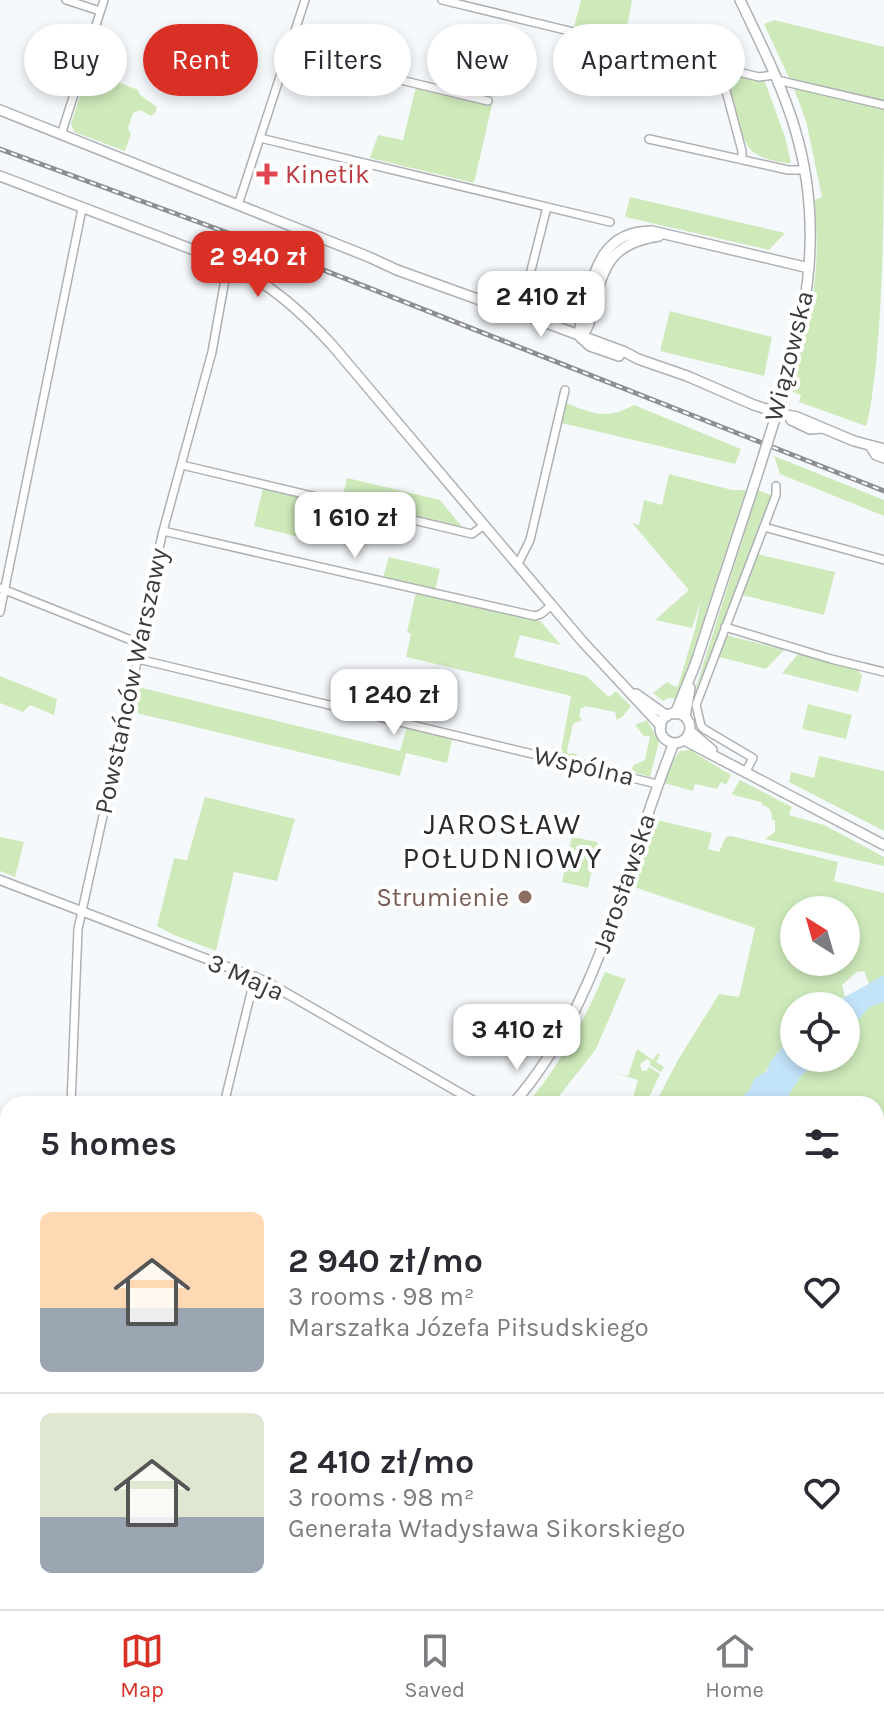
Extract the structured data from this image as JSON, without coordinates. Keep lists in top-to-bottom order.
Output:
{
  "streets": {
    "main road": ["Wiązowska", "Jarosławska"],
    "street": ["Powstańców Warszawy", "Wspólna", "3 Maja"]
  },
  "crossings": [
    ["Powstańców Warszawy", "Wspólna"],
    ["Powstańców Warszawy", "3 Maja"],
    ["Wspólna", "Jarosławska"]
  ],
  "districts": ["JAROSŁAW POŁUDNIOWY"],
  "places": {
    "health": ["Kinetik"],
    "other": ["Strumienie"]
  },
  "north": "top left",
  "page": {
    "chip": [
      "Buy",
      "Rent",
      "Filters",
      "New",
      "Apartment"
    ],
    "price": [
      "2 940 zł",
      "2 410 zł",
      "1 610 zł",
      "1 240 zł",
      "3 410 zł"
    ],
    "heading": "5 homes",
    "list": [
      {
        "name": "2 940 zł/mo",
        "note": "3 rooms · 98 m² · Marszałka Józefa Piłsudskiego"
      },
      {
        "name": "2 410 zł/mo",
        "note": "3 rooms · 98 m² · Generała Władysława Sikorskiego"
      }
    ],
    "tabs": ["Map", "Saved", "Home"]
  }
}
